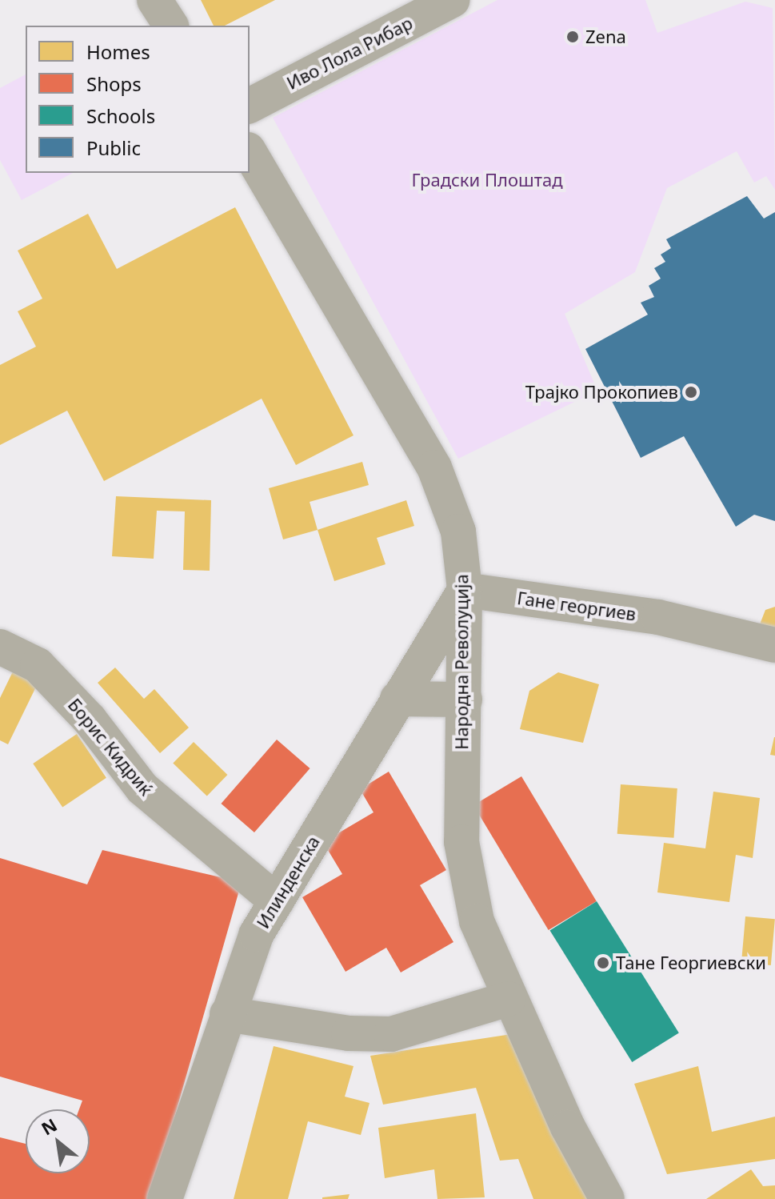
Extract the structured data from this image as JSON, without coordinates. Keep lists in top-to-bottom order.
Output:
{
  "streets": {
    "street": [
      "Иво Лола Рибар",
      "Гане георгиев",
      "Народна Револуција",
      "Борис Кидриќ",
      "Илинденска"
    ]
  },
  "crossings": [
    ["Гане георгиев", "Народна Револуција"],
    ["Гане георгиев", "Илинденска"],
    ["Народна Револуција", "Илинденска"],
    ["Борис Кидриќ", "Илинденска"]
  ],
  "parks": ["Градски Плоштад"],
  "places": ["Zena", "Трајко Прокопиев", "Тане Георгиевски"],
  "legend": [
    "Homes",
    "Shops",
    "Schools",
    "Public"
  ],
  "north": "top left"
}
